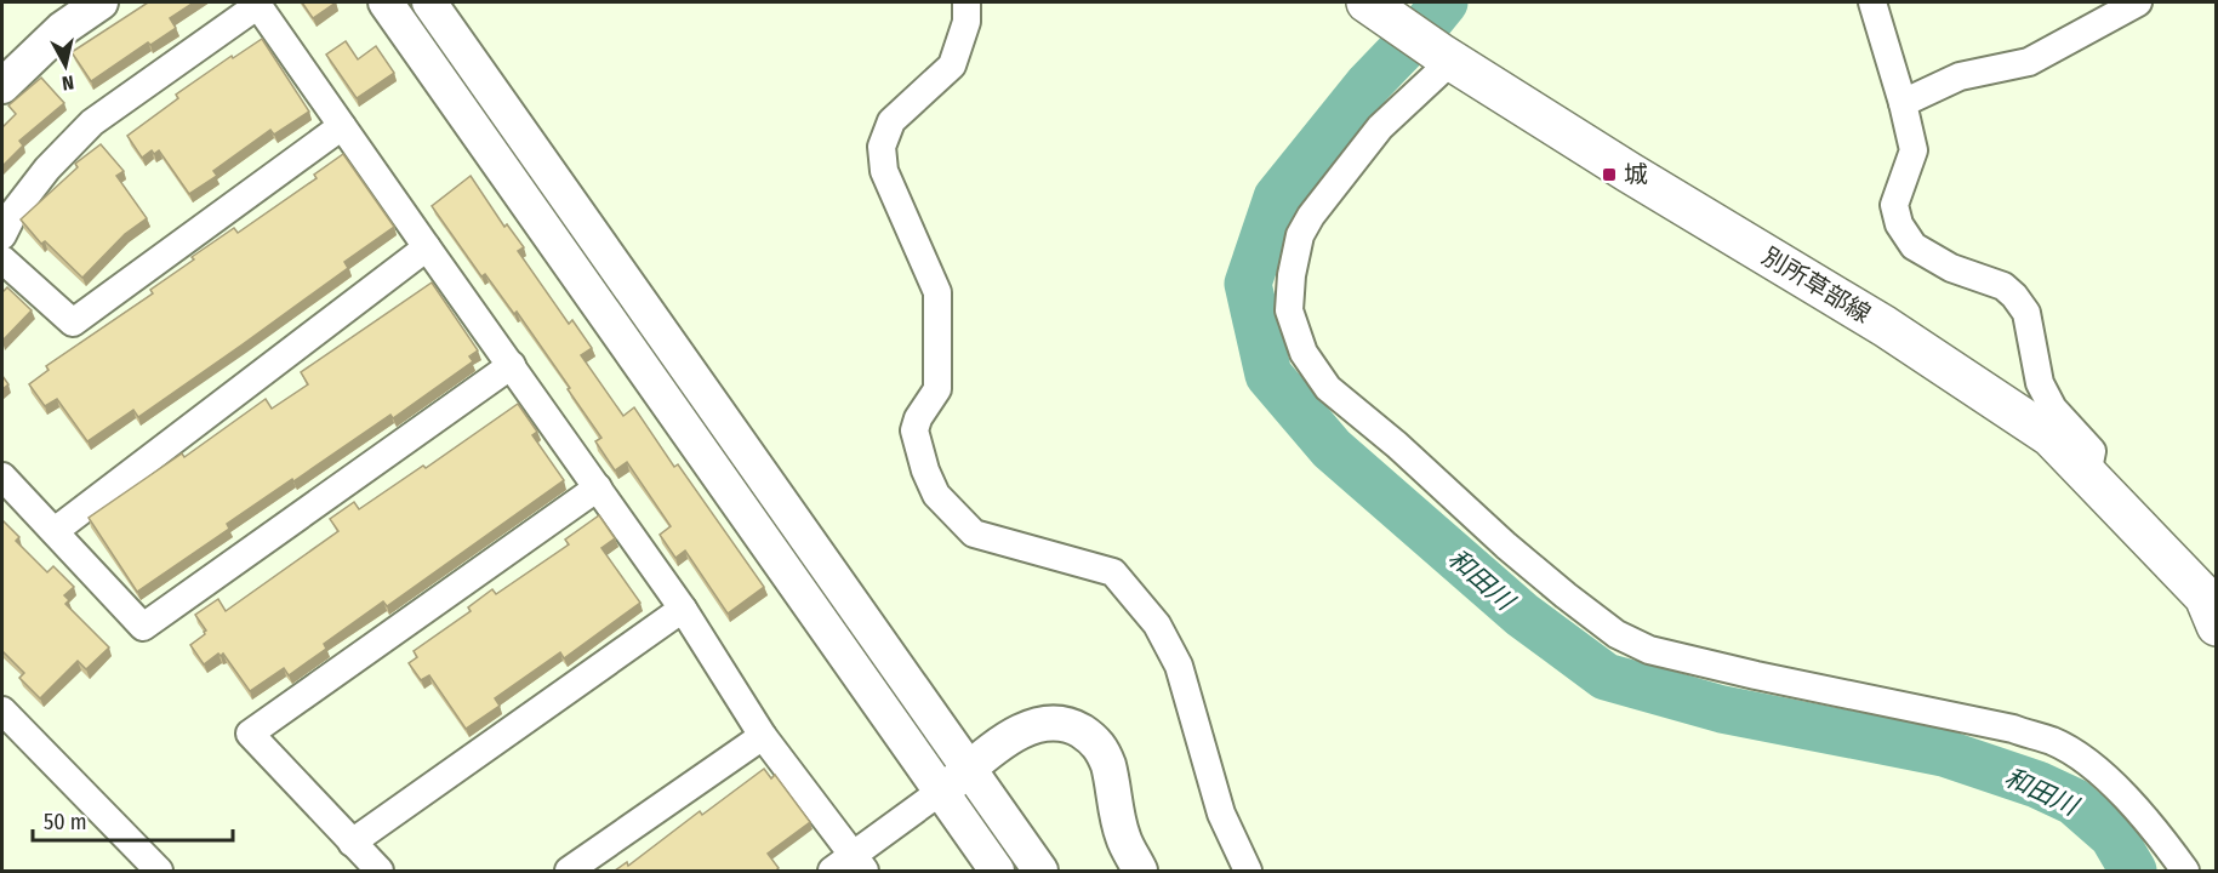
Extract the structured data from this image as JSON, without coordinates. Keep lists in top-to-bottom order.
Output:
{
  "streets": {
    "main road": ["別所草部線"]
  },
  "water": ["和田川"],
  "places": {
    "transit": ["城"]
  },
  "scale_bar": "50 m",
  "north": "bottom"
}
